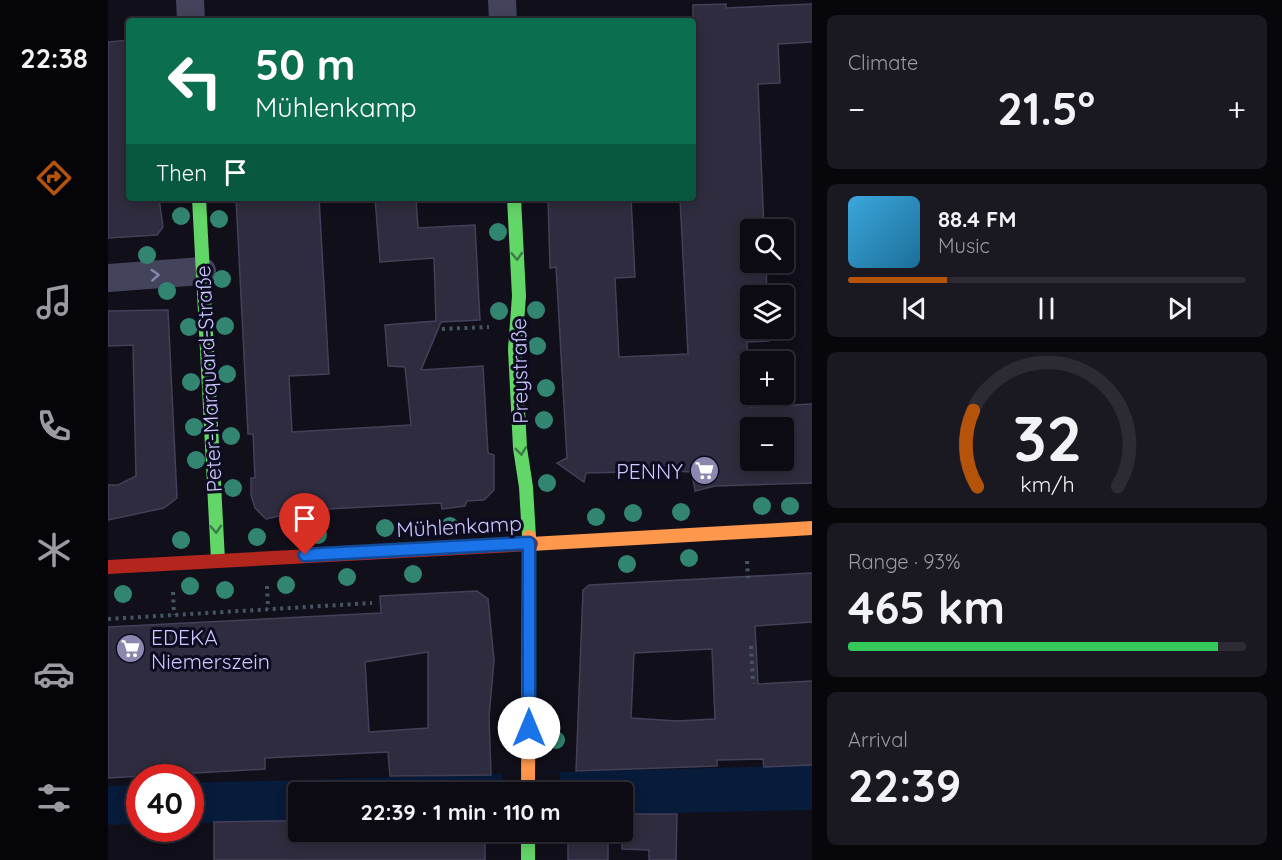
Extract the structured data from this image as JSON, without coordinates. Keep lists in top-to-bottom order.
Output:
{
  "streets": {
    "street": ["Preystraße", "Peter-Marquard-Straße", "Mühlenkamp"]
  },
  "crossings": [
    ["Preystraße", "Mühlenkamp"],
    ["Peter-Marquard-Straße", "Mühlenkamp"]
  ],
  "one_way": ["Preystraße", "Peter-Marquard-Straße"],
  "places": {
    "supermarket": ["PENNY", "EDEKA Niemerszein"]
  },
  "page": {
    "tabs": "22:38",
    "tile": [
      "Climate",
      ["Range · 93%", "465 km"],
      ["Arrival", "22:39"]
    ],
    "turn": ["50 m", "Mühlenkamp"],
    "heat": ["−", "21.5°", "+"],
    "then": "Then",
    "song": ["88.4 FM", "Music"],
    "map_buttons": ["+", "−"],
    "limit": "40",
    "trip": "22:39 · 1 min · 110 m",
    "gauge": ["32", "km/h"]
  }
}
